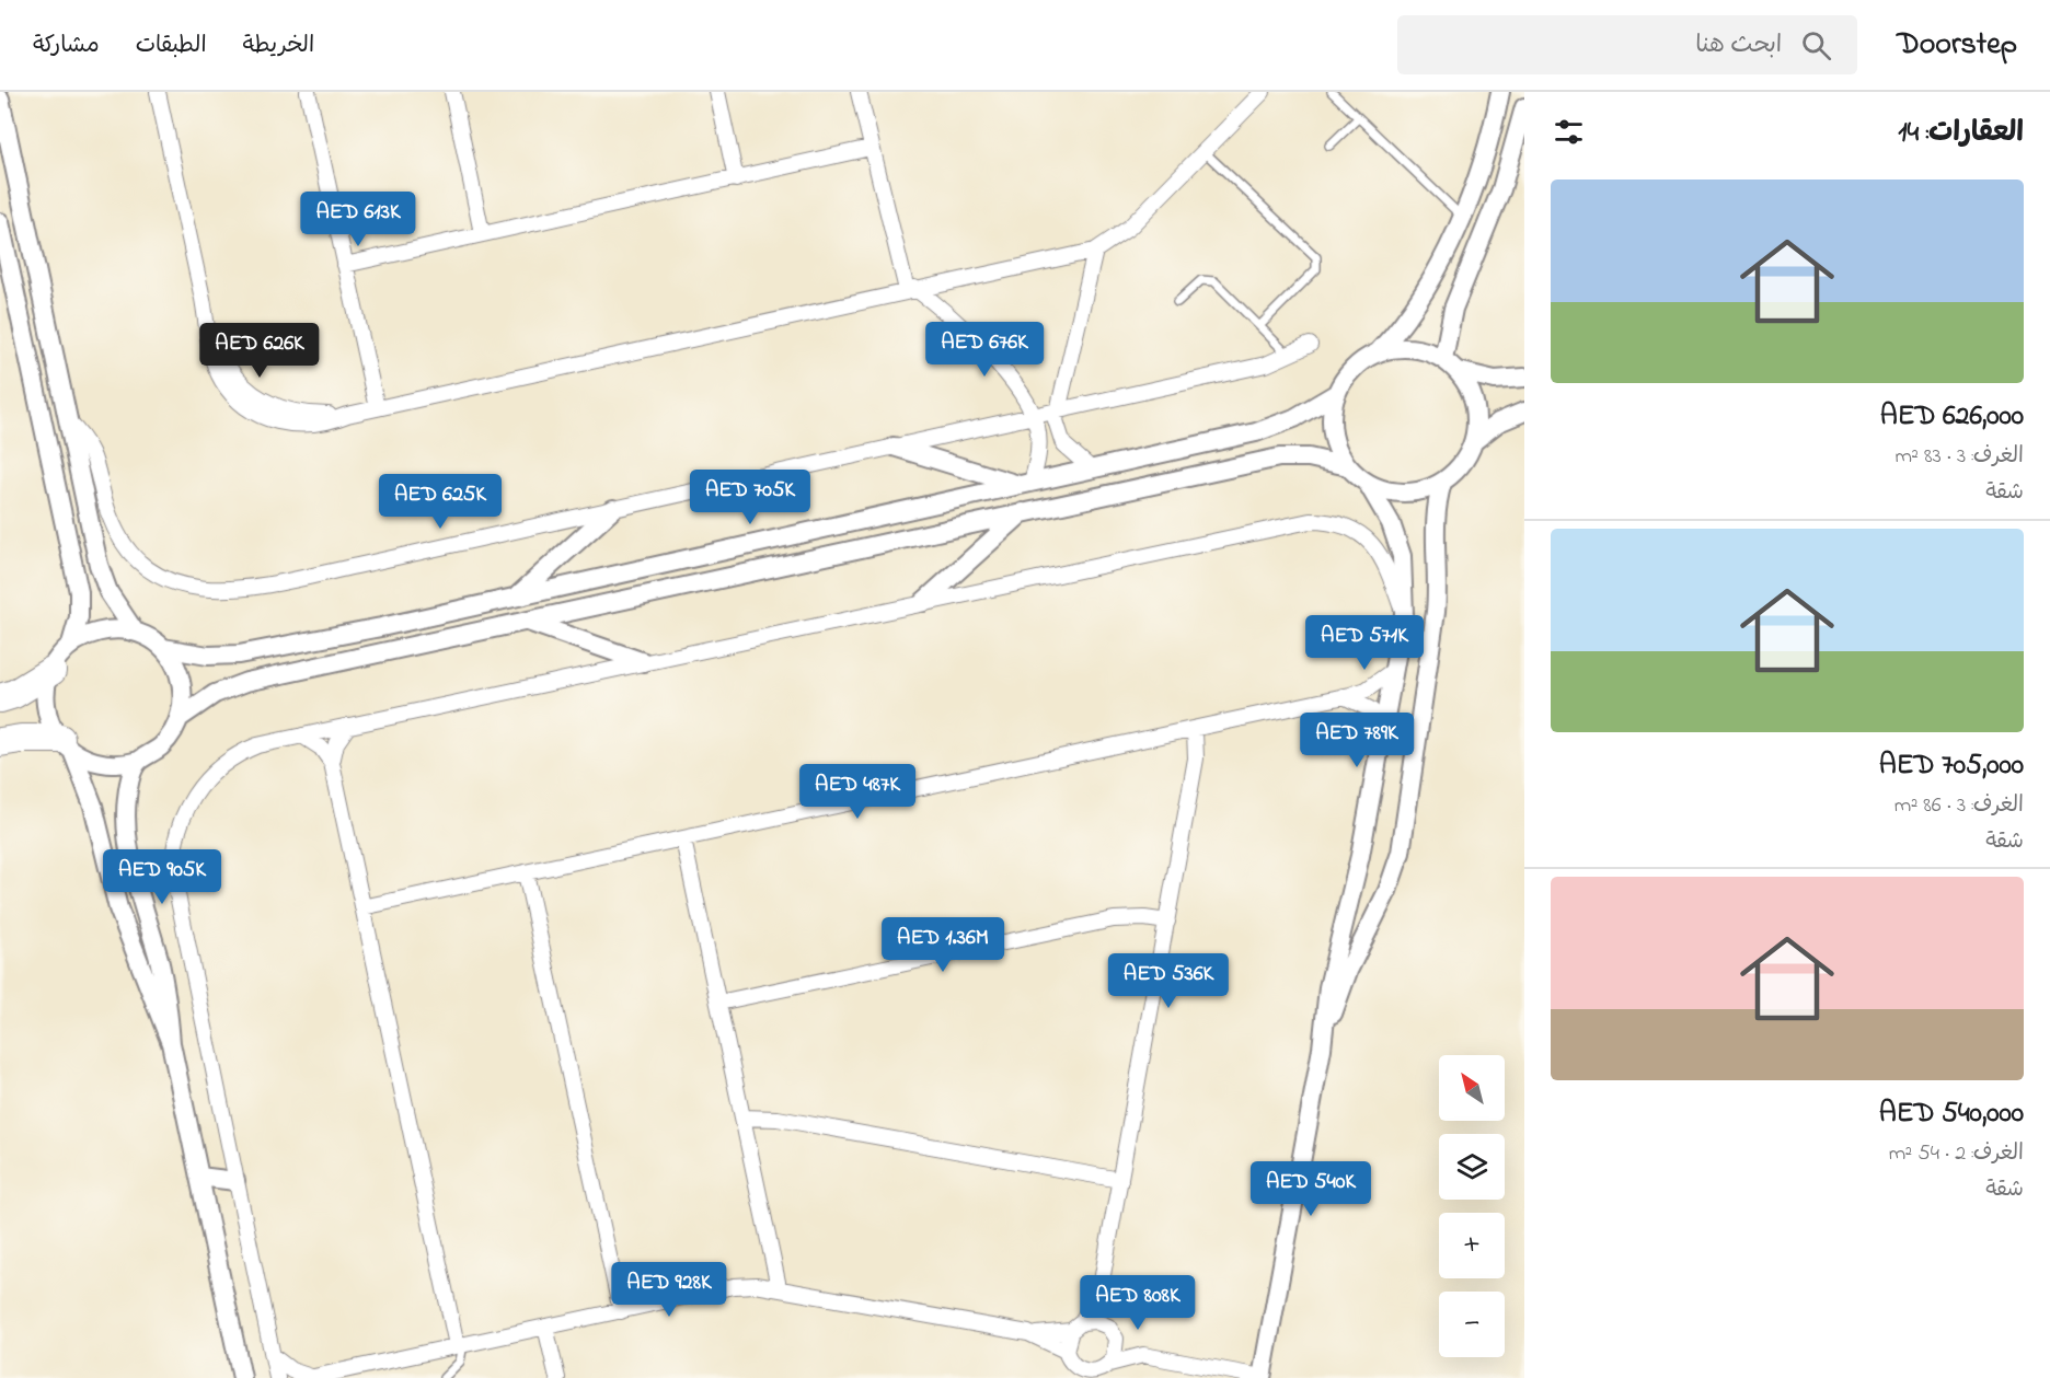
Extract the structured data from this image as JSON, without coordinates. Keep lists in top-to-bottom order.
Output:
{
  "north": "top left",
  "page": {
    "header": "Doorstep",
    "search": "ابحث هنا",
    "nav": ["الخريطة", "الطبقات", "مشاركة"],
    "heading": "العقارات: 14",
    "list": [
      {
        "name": "AED 626,000",
        "note": "الغرف: 3 · 83 m² · شقة"
      },
      {
        "name": "AED 705,000",
        "note": "الغرف: 3 · 86 m² · شقة"
      },
      {
        "name": "AED 540,000",
        "note": "الغرف: 2 · 54 m² · شقة"
      }
    ],
    "price": [
      "AED 613K",
      "AED 676K",
      "AED 626K",
      "AED 705K",
      "AED 625K",
      "AED 571K",
      "AED 789K",
      "AED 487K",
      "AED 905K",
      "AED 1.36M",
      "AED 536K",
      "AED 540K",
      "AED 928K",
      "AED 808K"
    ],
    "map_buttons": ["+", "−"]
  }
}
